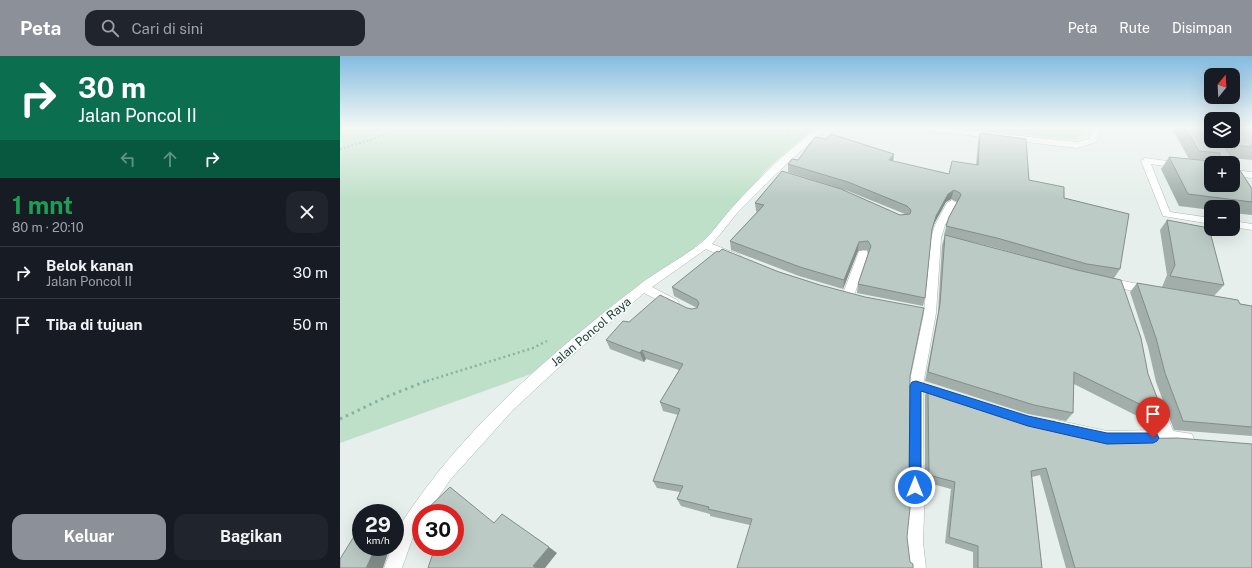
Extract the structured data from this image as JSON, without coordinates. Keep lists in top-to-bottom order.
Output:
{
  "streets": {
    "street": ["Jalan Poncol Raya"]
  },
  "north": "top",
  "page": {
    "header": "Peta",
    "search": "Cari di sini",
    "nav": ["Peta", "Rute", "Disimpan"],
    "turn": ["30 m", "Jalan Poncol II"],
    "map_buttons": ["+", "−"],
    "heading": ["1 mnt", "80 m · 20:10"],
    "list": [
      {
        "name": "Belok kanan",
        "note": "Jalan Poncol II",
        "value": "30 m"
      },
      {
        "name": "Tiba di tujuan",
        "value": "50 m"
      }
    ],
    "speed": "29 km/h",
    "limit": "30",
    "buttons": ["Keluar", "Bagikan"]
  }
}
